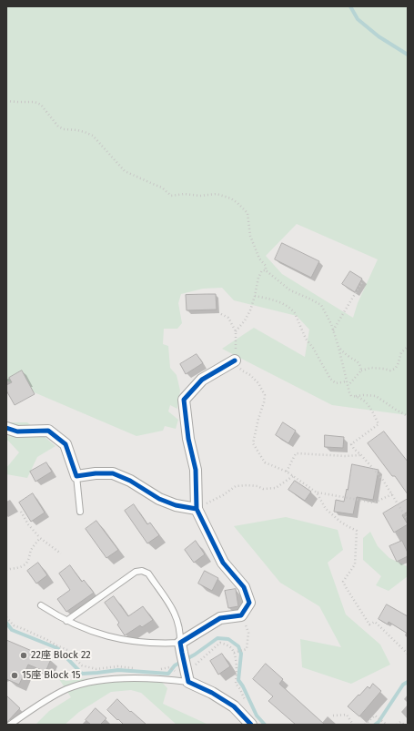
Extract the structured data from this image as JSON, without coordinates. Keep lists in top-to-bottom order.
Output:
{
  "places": ["22座 Block 22", "15座 Block 15"]
}
